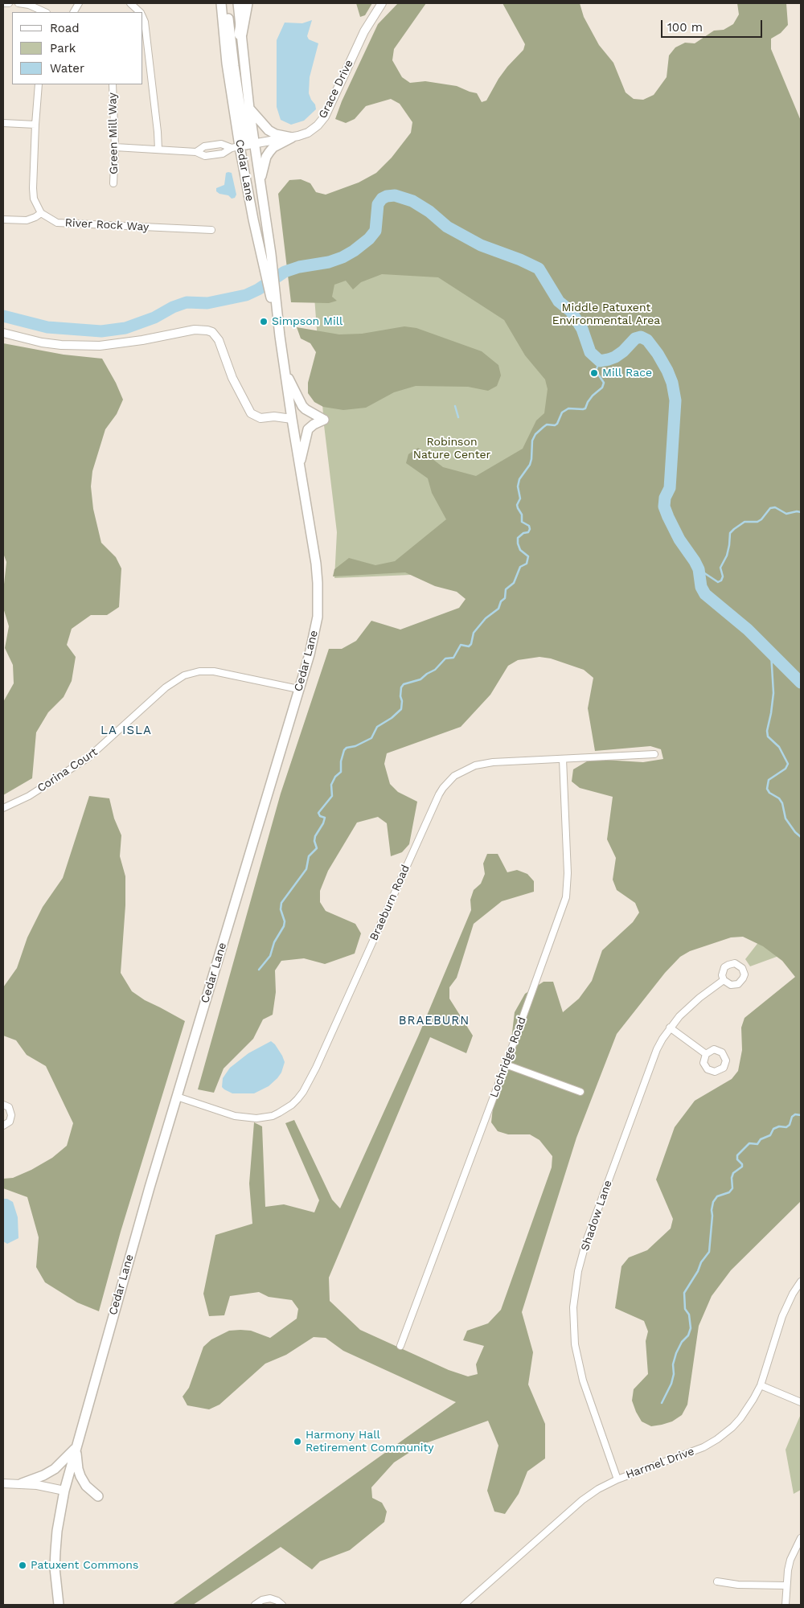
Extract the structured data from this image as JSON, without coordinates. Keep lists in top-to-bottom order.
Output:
{
  "streets": {
    "main road": ["Cedar Lane"],
    "street": [
      "Grace Drive",
      "Green Mill Way",
      "River Rock Way",
      "Corina Court",
      "Braeburn Road",
      "Lochridge Road",
      "Shadow Lane",
      "Harmel Drive"
    ]
  },
  "crossings": [
    ["Grace Drive", "Cedar Lane"],
    ["Cedar Lane", "Corina Court"],
    ["Cedar Lane", "Braeburn Road"],
    ["Braeburn Road", "Lochridge Road"],
    ["Shadow Lane", "Harmel Drive"]
  ],
  "districts": ["LA ISLA", "BRAEBURN"],
  "parks": ["Middle Patuxent Environmental Area", "Robinson Nature Center"],
  "places": [
    "Simpson Mill",
    "Mill Race",
    "Harmony Hall Retirement Community",
    "Patuxent Commons"
  ],
  "legend": ["Road", "Park", "Water"],
  "scale_bar": "100 m"
}
